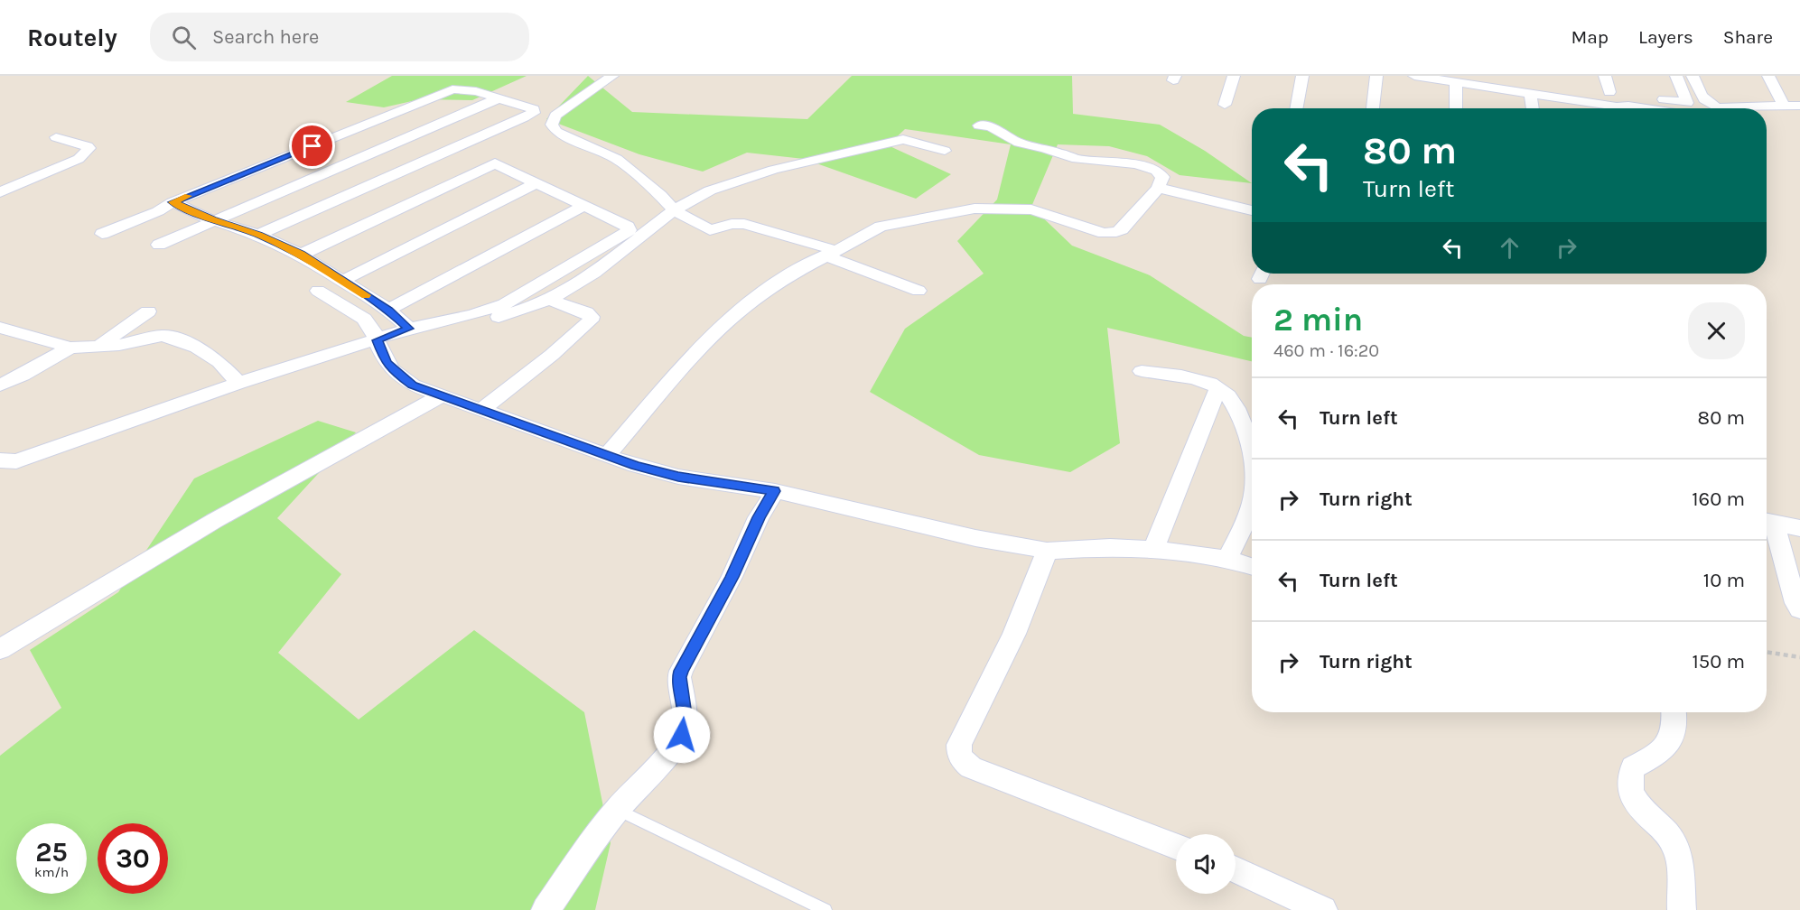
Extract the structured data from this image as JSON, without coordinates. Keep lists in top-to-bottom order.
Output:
{
  "page": {
    "header": "Routely",
    "search": "Search here",
    "nav": ["Map", "Layers", "Share"],
    "turn": ["80 m", "Turn left"],
    "heading": ["2 min", "460 m · 16:20"],
    "list": [
      {
        "name": "Turn left",
        "value": "80 m"
      },
      {
        "name": "Turn right",
        "value": "160 m"
      },
      {
        "name": "Turn left",
        "value": "10 m"
      },
      {
        "name": "Turn right",
        "value": "150 m"
      }
    ],
    "speed": "25 km/h",
    "limit": "30"
  }
}
